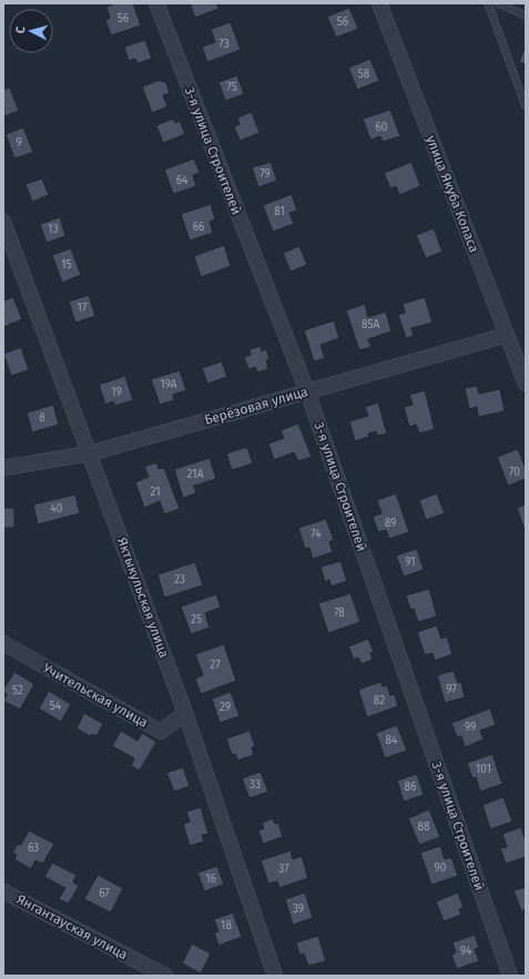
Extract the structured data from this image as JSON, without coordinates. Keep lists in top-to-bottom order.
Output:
{
  "streets": {
    "street": [
      "3-я улица Строителей",
      "улица Якуба Коласа",
      "Берёзовая улица",
      "Яктыкульская улица",
      "Учительская улица",
      "Янгантауская улица"
    ]
  },
  "crossings": [
    ["3-я улица Строителей", "Берёзовая улица"],
    ["улица Якуба Коласа", "Берёзовая улица"],
    ["Берёзовая улица", "Яктыкульская улица"],
    ["Яктыкульская улица", "Учительская улица"]
  ],
  "house_numbers": [
    "56",
    "56",
    "73",
    "58",
    "75",
    "60",
    "9",
    "79",
    "64",
    "81",
    "66",
    "13",
    "15",
    "17",
    "85А",
    "19А",
    "19",
    "8",
    "70",
    "21А",
    "21",
    "40",
    "89",
    "74",
    "91",
    "23",
    "78",
    "25",
    "27",
    "97",
    "52",
    "82",
    "54",
    "29",
    "99",
    "84",
    "101",
    "33",
    "86",
    "88",
    "63",
    "90",
    "37",
    "16",
    "67",
    "39",
    "18",
    "94"
  ],
  "north": "left"
}
